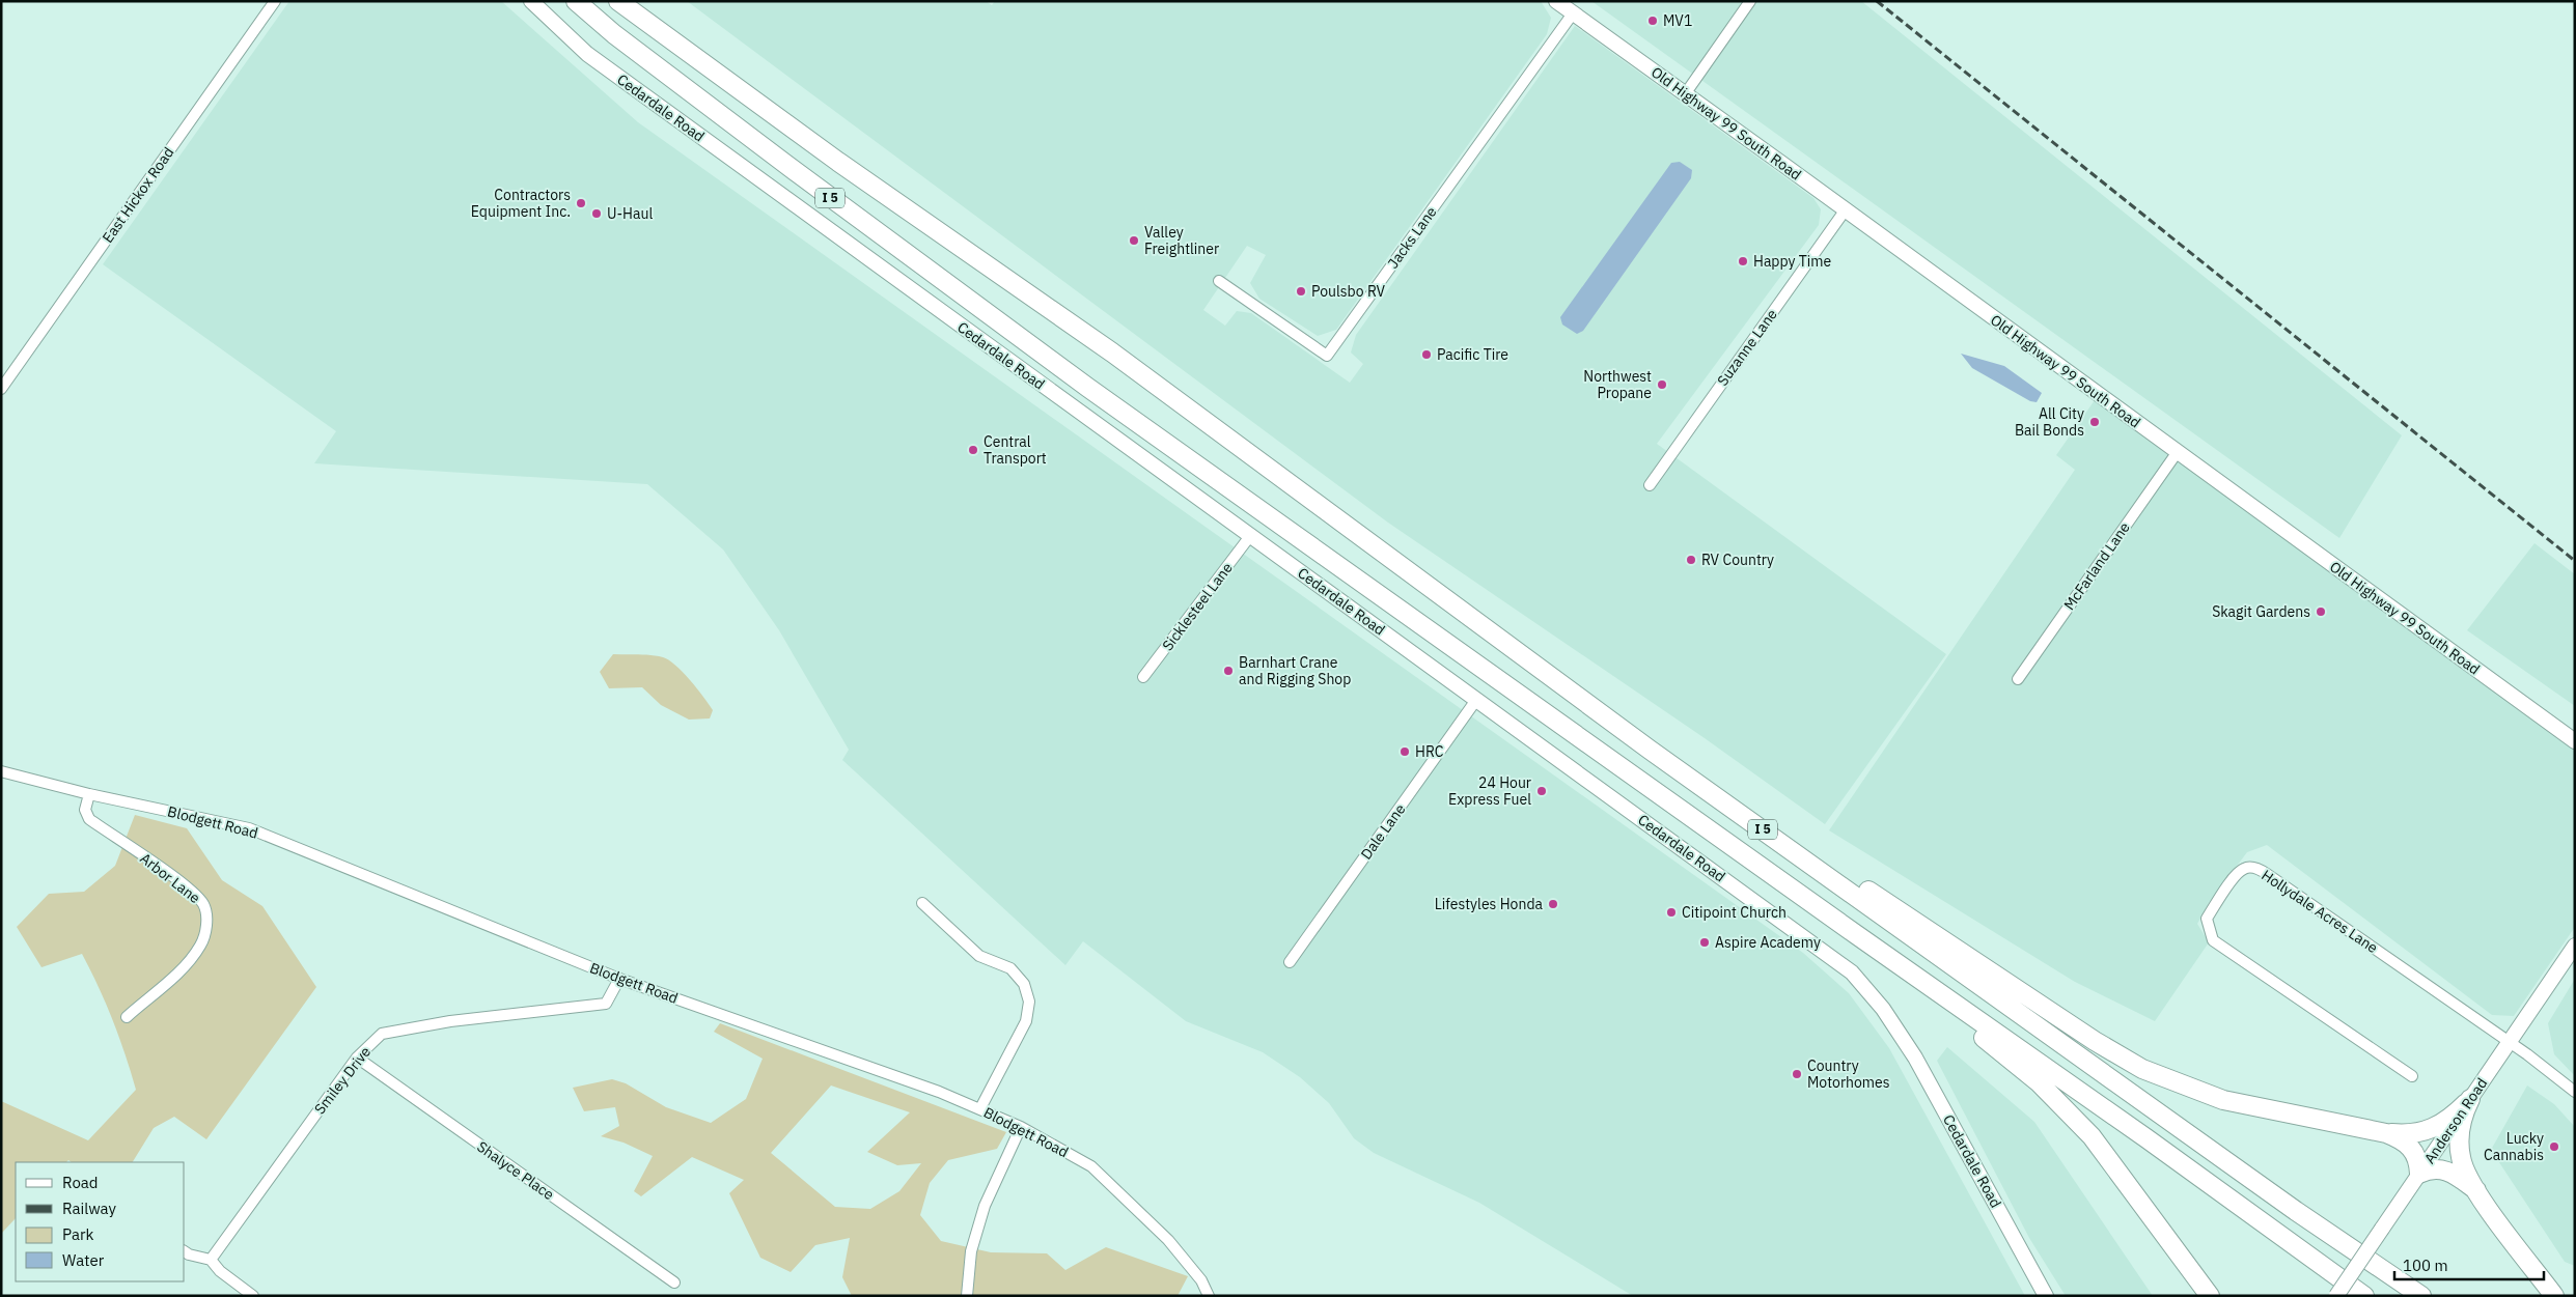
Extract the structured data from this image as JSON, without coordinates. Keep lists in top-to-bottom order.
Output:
{
  "streets": {
    "highway": ["I 5"],
    "street": [
      "Cedardale Road",
      "Old Highway 99 South Road",
      "East Hickox Road",
      "Jacks Lane",
      "Suzanne Lane",
      "McFarland Lane",
      "Sicklesteel Lane",
      "Blodgett Road",
      "Dale Lane",
      "Arbor Lane",
      "Hollydale Acres Lane",
      "Smiley Drive",
      "Anderson Road",
      "Shalyce Place"
    ]
  },
  "crossings": [
    ["Cedardale Road", "Sicklesteel Lane"],
    ["Cedardale Road", "Dale Lane"],
    ["Old Highway 99 South Road", "Jacks Lane"],
    ["Old Highway 99 South Road", "Suzanne Lane"],
    ["Old Highway 99 South Road", "McFarland Lane"],
    ["Blodgett Road", "Arbor Lane"],
    ["Blodgett Road", "Smiley Drive"],
    ["Hollydale Acres Lane", "Anderson Road"],
    ["Smiley Drive", "Shalyce Place"]
  ],
  "places": [
    "MV1",
    "Contractors Equipment Inc.",
    "U-Haul",
    "Valley Freightliner",
    "Happy Time",
    "Poulsbo RV",
    "Pacific Tire",
    "Northwest Propane",
    "All City Bail Bonds",
    "Central Transport",
    "RV Country",
    "Skagit Gardens",
    "Barnhart Crane and Rigging Shop",
    "HRC",
    "24 Hour Express Fuel",
    "Lifestyles Honda",
    "Citipoint Church",
    "Aspire Academy",
    "Country Motorhomes",
    "Lucky Cannabis"
  ],
  "legend": [
    "Road",
    "Railway",
    "Park",
    "Water"
  ],
  "scale_bar": "100 m"
}
